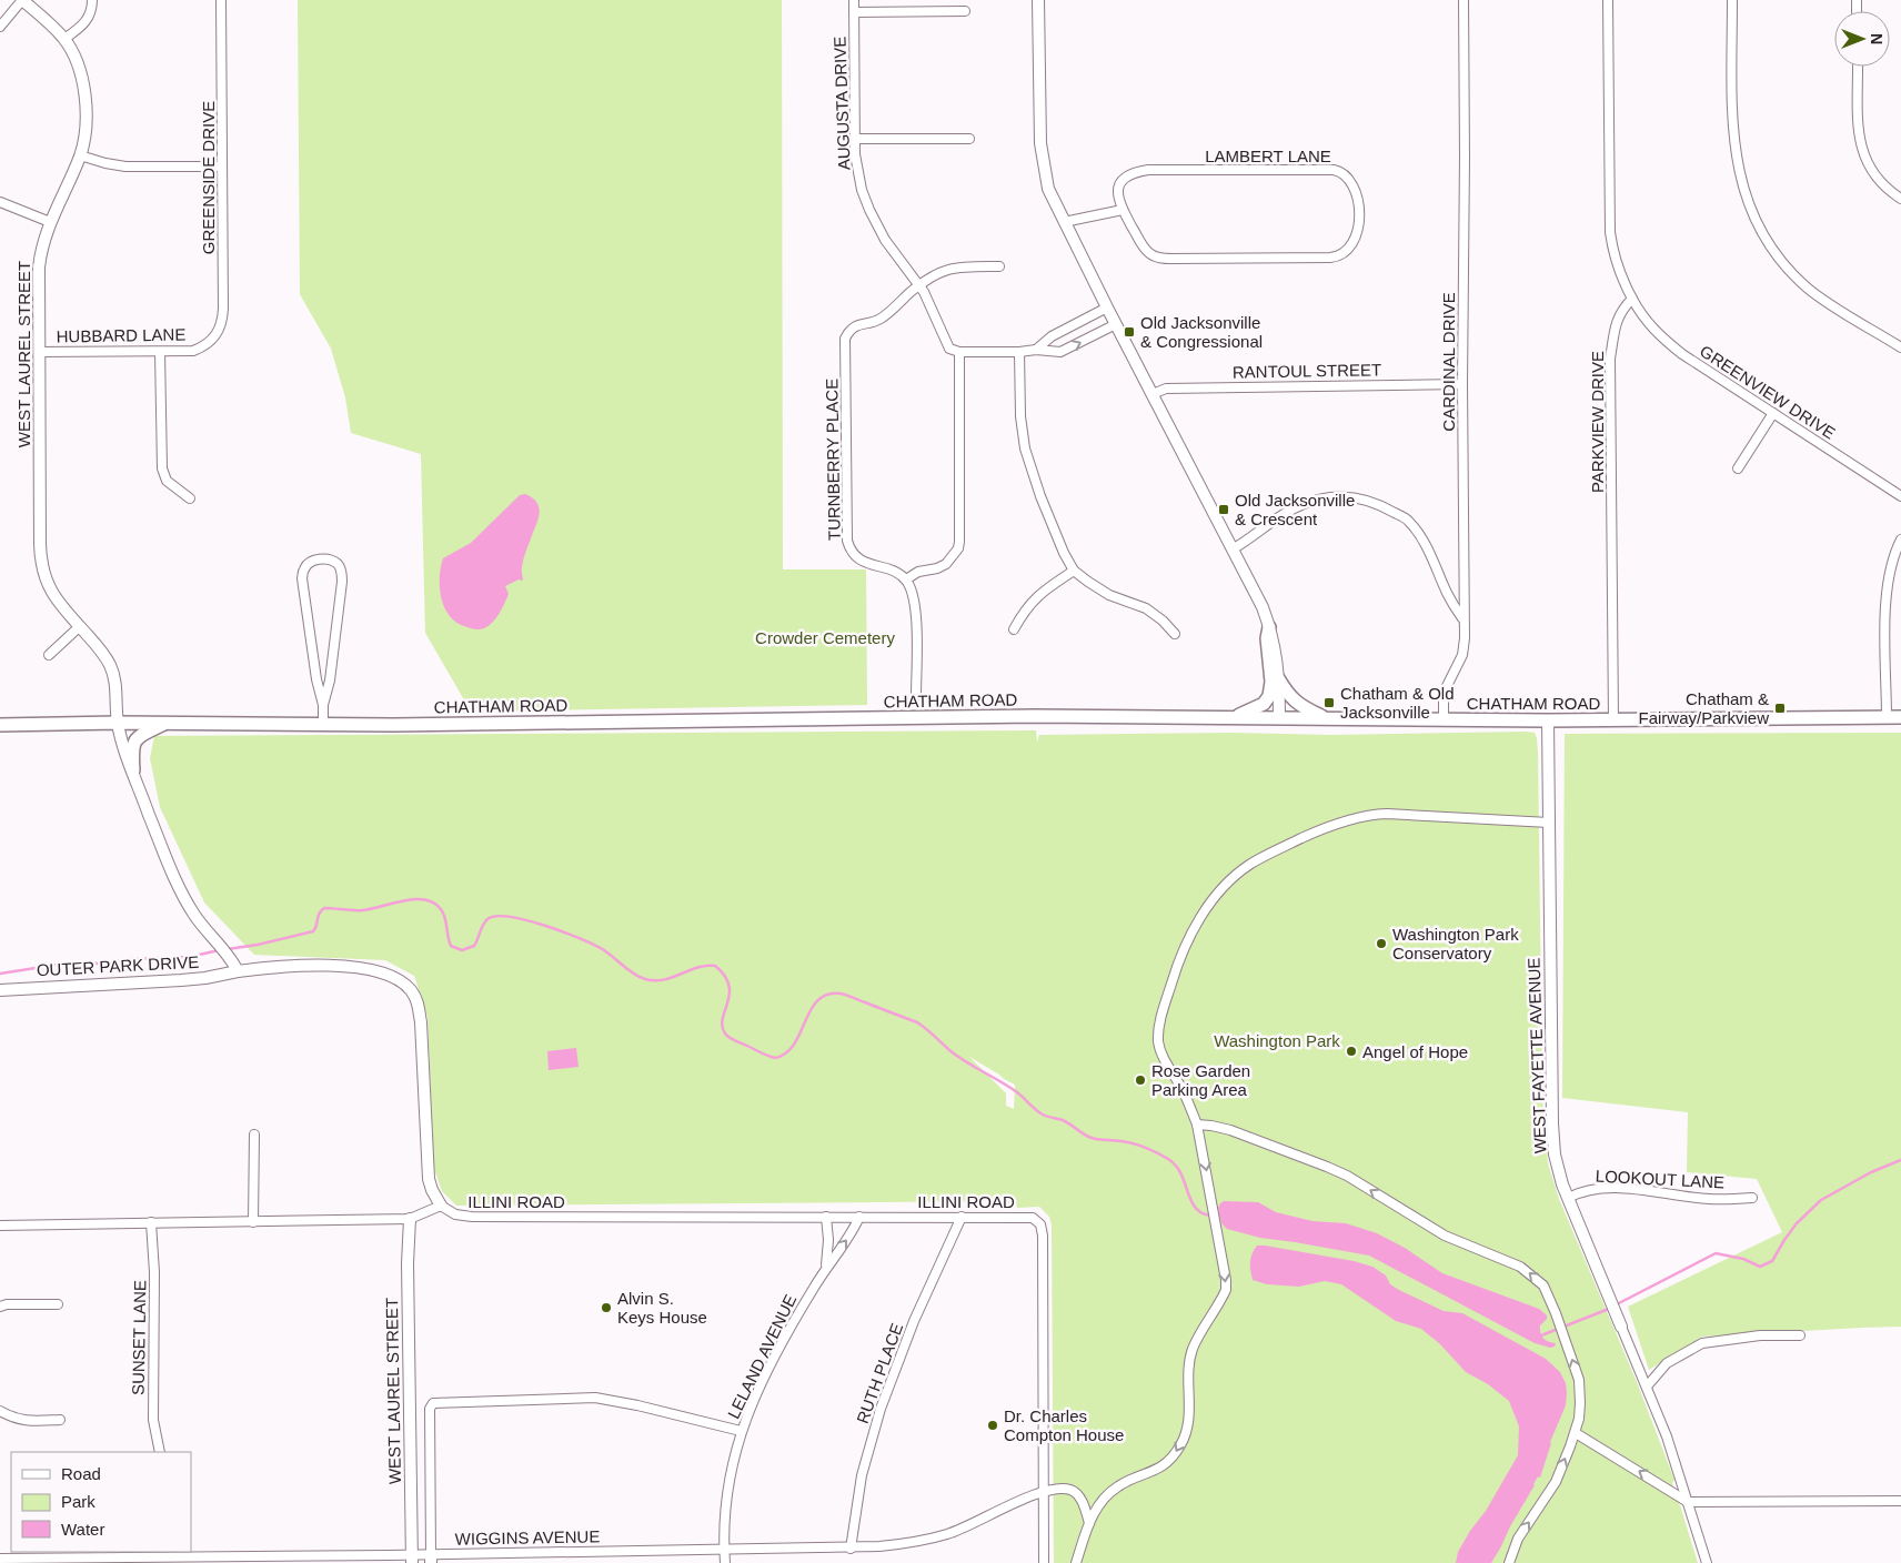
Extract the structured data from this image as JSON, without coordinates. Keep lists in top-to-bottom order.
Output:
{
  "streets": {
    "main road": ["CHATHAM ROAD"],
    "street": [
      "AUGUSTA DRIVE",
      "LAMBERT LANE",
      "GREENSIDE DRIVE",
      "HUBBARD LANE",
      "WEST LAUREL STREET",
      "CARDINAL DRIVE",
      "RANTOUL STREET",
      "GREENVIEW DRIVE",
      "PARKVIEW DRIVE",
      "TURNBERRY PLACE",
      "OUTER PARK DRIVE",
      "WEST FAYETTE AVENUE",
      "LOOKOUT LANE",
      "ILLINI ROAD",
      "SUNSET LANE",
      "LELAND AVENUE",
      "RUTH PLACE",
      "WIGGINS AVENUE"
    ]
  },
  "crossings": [
    ["AUGUSTA DRIVE", "TURNBERRY PLACE"],
    ["GREENSIDE DRIVE", "HUBBARD LANE"],
    ["HUBBARD LANE", "WEST LAUREL STREET"],
    ["WEST LAUREL STREET", "CHATHAM ROAD"],
    ["WEST LAUREL STREET", "OUTER PARK DRIVE"],
    ["WEST LAUREL STREET", "WIGGINS AVENUE"],
    ["CARDINAL DRIVE", "RANTOUL STREET"],
    ["CARDINAL DRIVE", "CHATHAM ROAD"],
    ["GREENVIEW DRIVE", "PARKVIEW DRIVE"],
    ["PARKVIEW DRIVE", "CHATHAM ROAD"],
    ["CHATHAM ROAD", "WEST FAYETTE AVENUE"],
    ["WEST FAYETTE AVENUE", "LOOKOUT LANE"],
    ["ILLINI ROAD", "LELAND AVENUE"],
    ["ILLINI ROAD", "RUTH PLACE"],
    ["ILLINI ROAD", "WIGGINS AVENUE"],
    ["LELAND AVENUE", "WIGGINS AVENUE"],
    ["RUTH PLACE", "WIGGINS AVENUE"]
  ],
  "parks": ["Crowder Cemetery", "Washington Park"],
  "places": {
    "transit": [
      "Old Jacksonville & Congressional",
      "Old Jacksonville & Crescent",
      "Chatham & Old Jacksonville",
      "Chatham & Fairway/Parkview"
    ],
    "other": [
      "Washington Park Conservatory",
      "Angel of Hope",
      "Rose Garden Parking Area",
      "Alvin S. Keys House",
      "Dr. Charles Compton House"
    ]
  },
  "legend": ["Road", "Park", "Water"],
  "north": "right"
}
